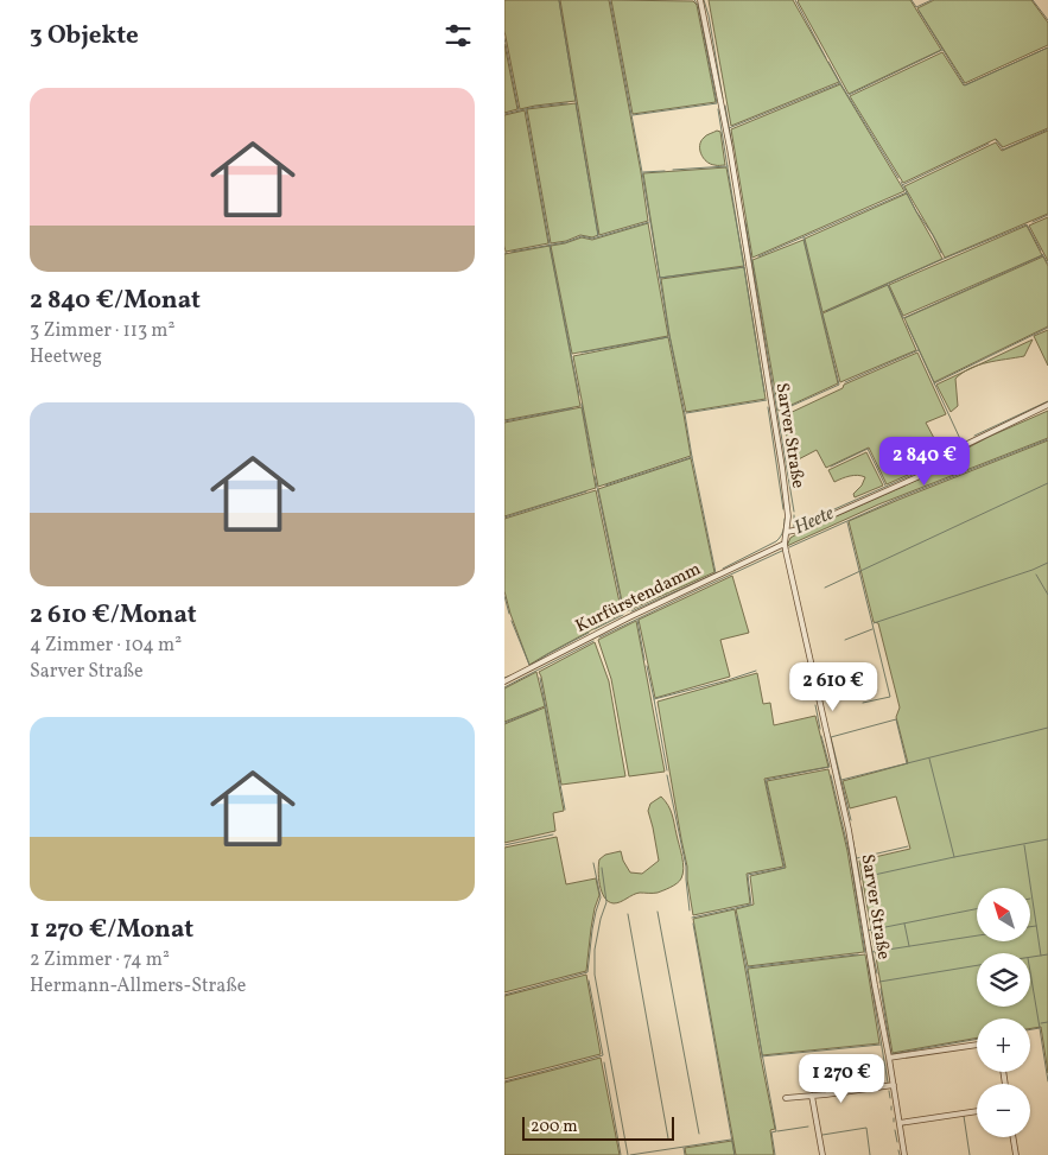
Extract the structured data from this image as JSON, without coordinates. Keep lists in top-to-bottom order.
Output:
{
  "streets": {
    "street": ["Sarver Straße", "Kurfürstendamm"]
  },
  "crossings": [
    ["Sarver Straße", "Kurfürstendamm"]
  ],
  "water": ["Heete"],
  "scale_bar": "200 m",
  "north": "top left",
  "page": {
    "heading": "3 Objekte",
    "list": [
      {
        "name": "2 840 €/Monat",
        "note": "3 Zimmer · 113 m² · Heetweg"
      },
      {
        "name": "2 610 €/Monat",
        "note": "4 Zimmer · 104 m² · Sarver Straße"
      },
      {
        "name": "1 270 €/Monat",
        "note": "2 Zimmer · 74 m² · Hermann-Allmers-Straße"
      }
    ],
    "price": ["2 840 €", "2 610 €", "1 270 €"],
    "map_buttons": ["+", "−"],
    "scale": "200 m"
  }
}
